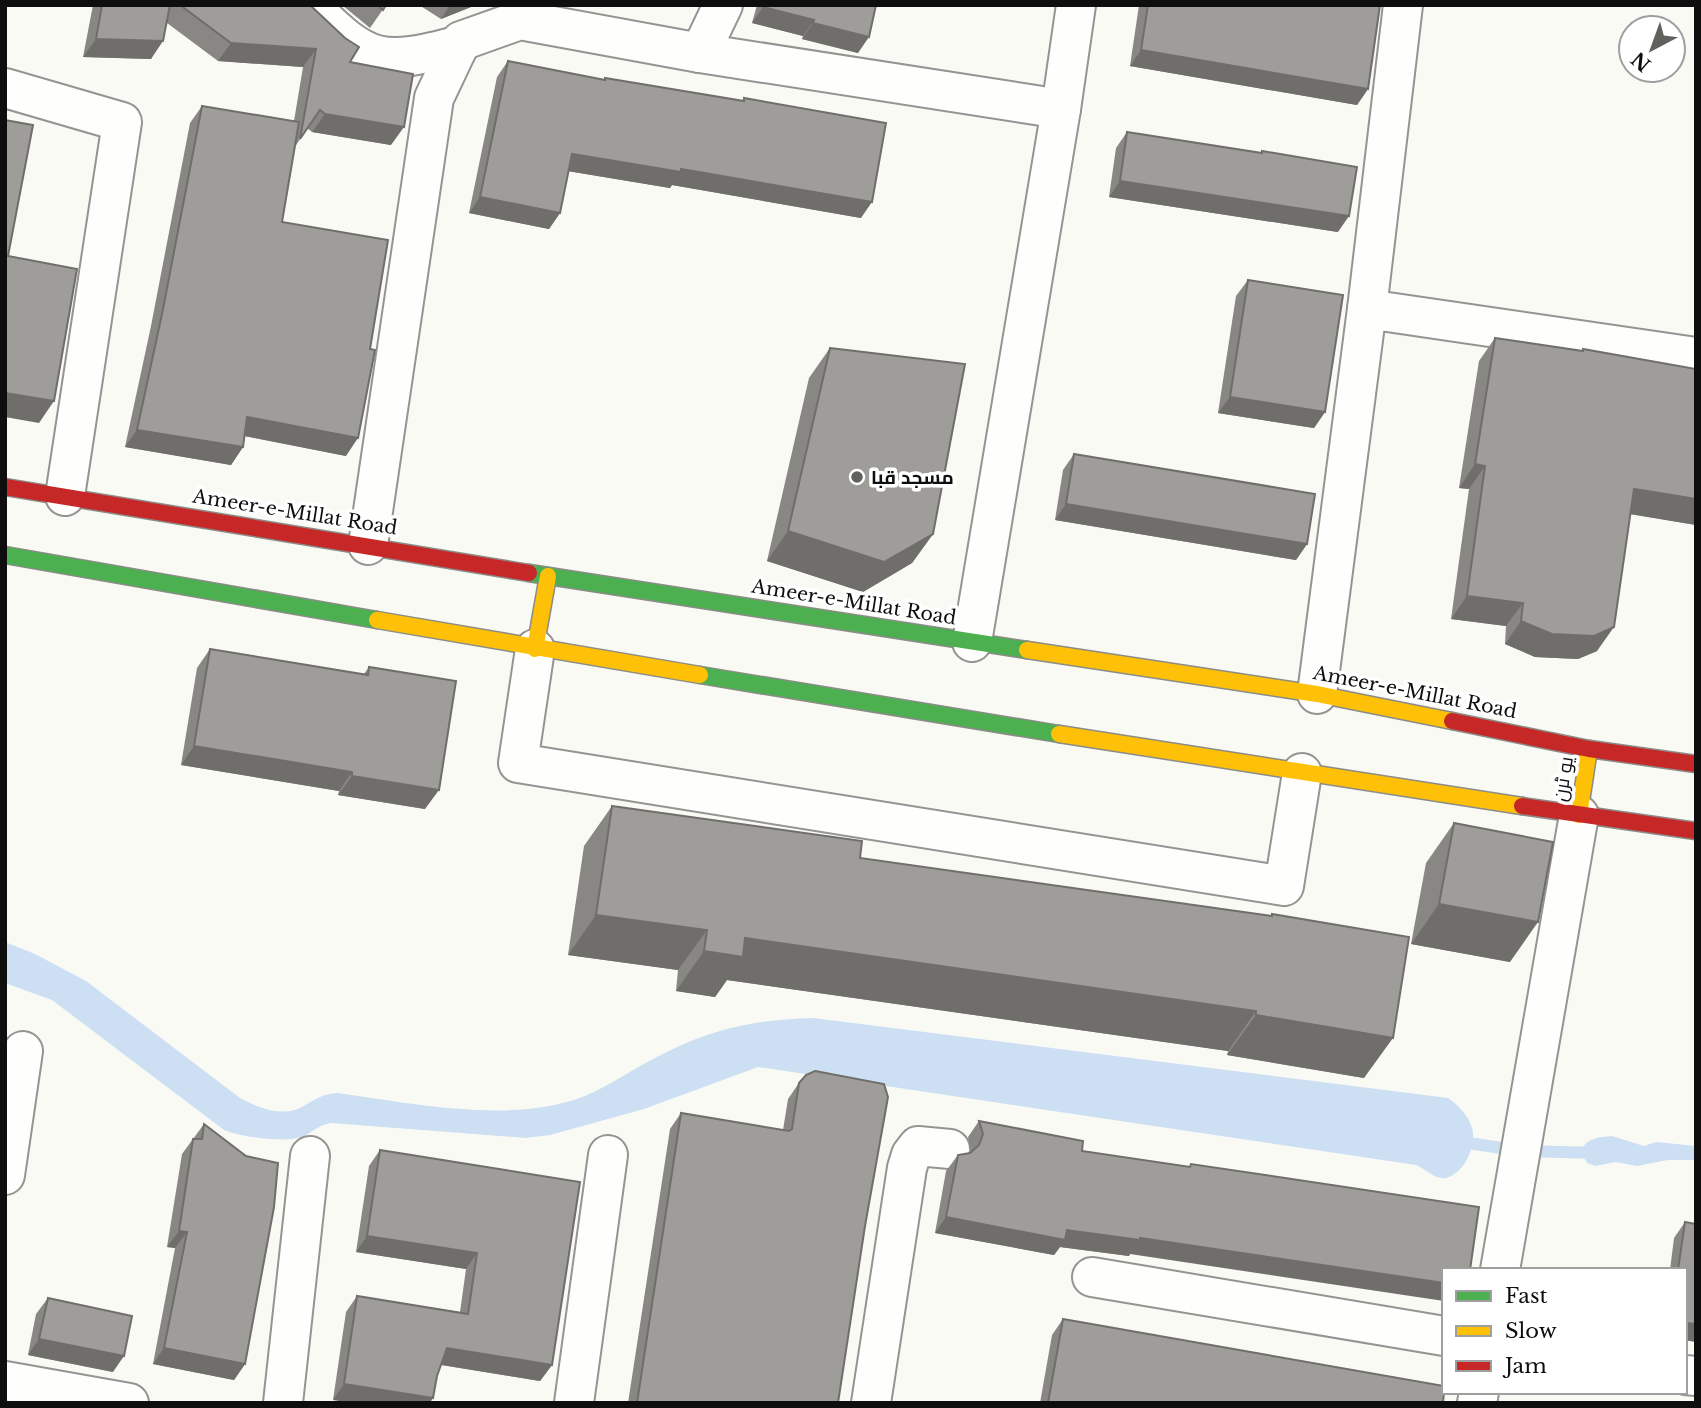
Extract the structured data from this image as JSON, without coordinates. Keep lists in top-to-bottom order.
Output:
{
  "streets": {
    "main road": ["Ameer-e-Millat Road", "یو ٹرن"]
  },
  "crossings": [
    ["Ameer-e-Millat Road", "یو ٹرن"]
  ],
  "places": ["مسجد قبا"],
  "legend": ["Fast", "Slow", "Jam"],
  "north": "bottom left"
}
